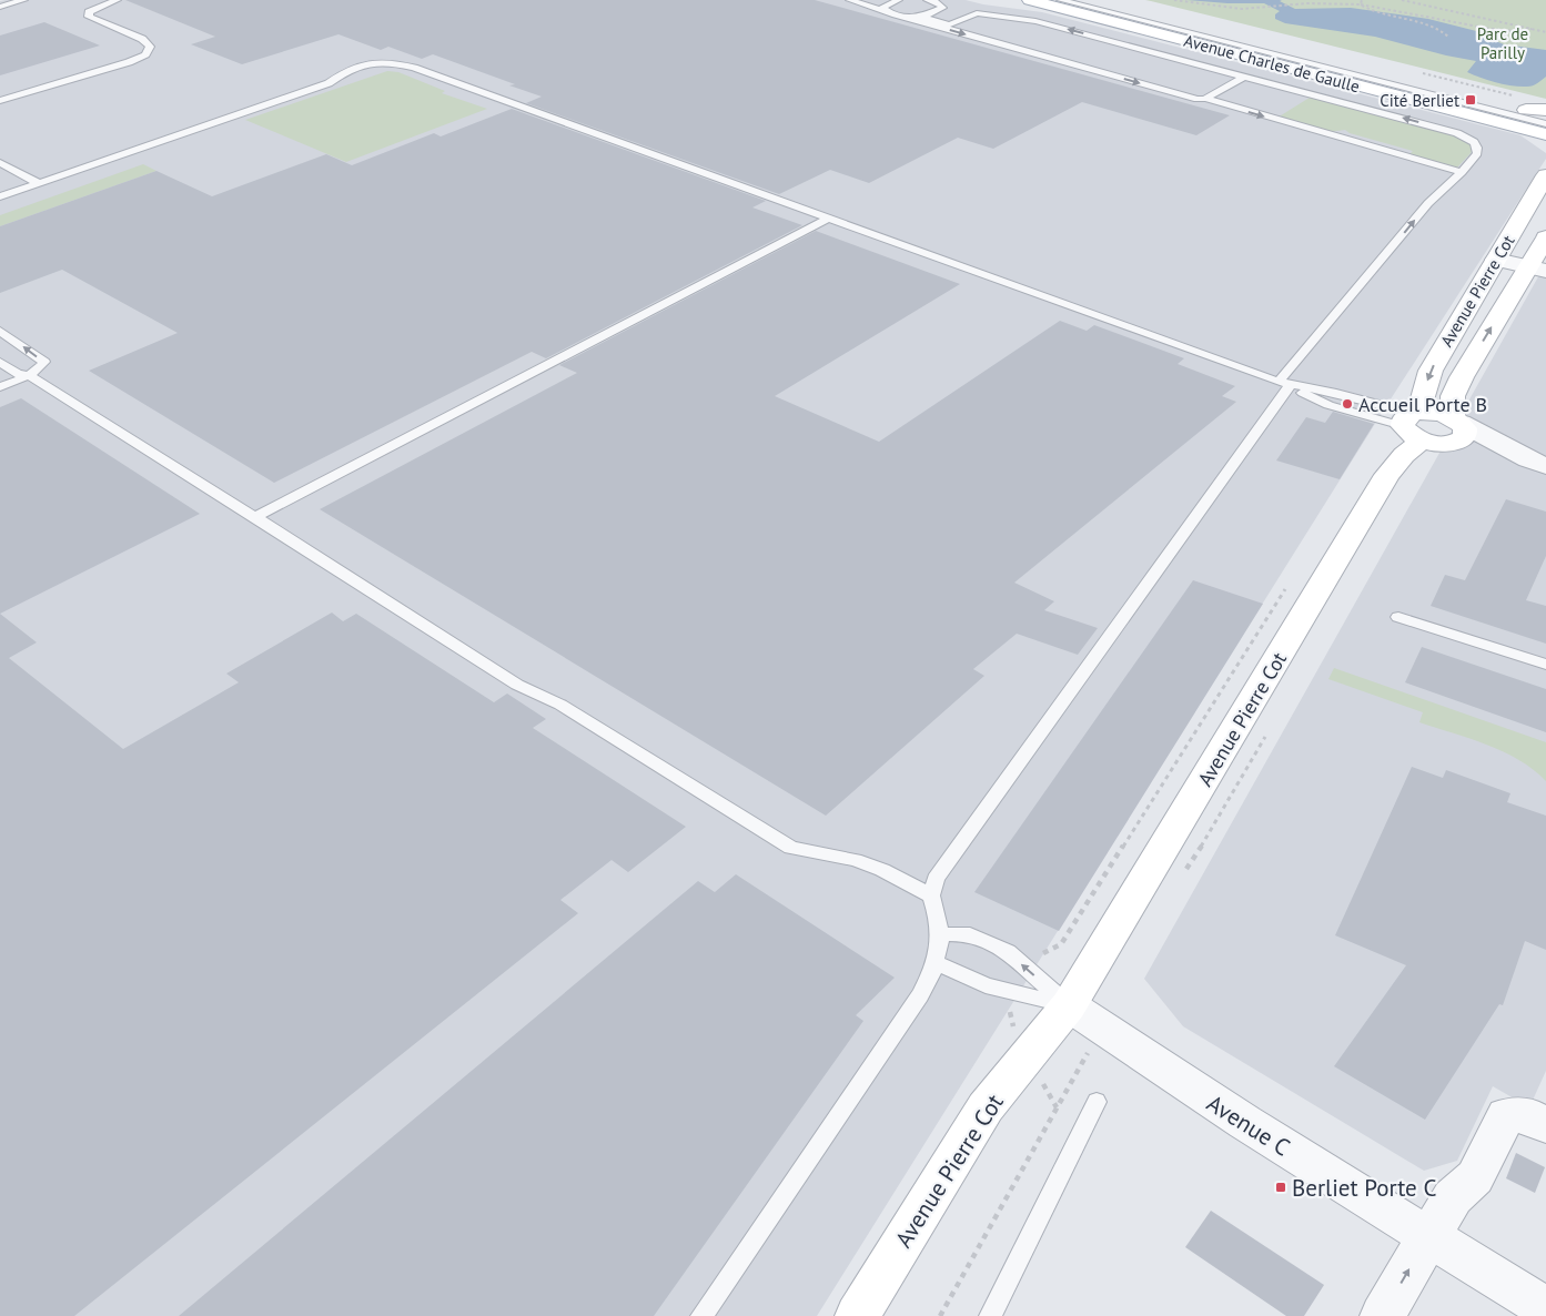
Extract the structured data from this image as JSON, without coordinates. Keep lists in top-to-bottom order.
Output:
{
  "streets": {
    "street": ["Avenue Charles de Gaulle", "Avenue Pierre Cot", "Avenue C"]
  },
  "crossings": [
    ["Avenue Pierre Cot", "Avenue C"]
  ],
  "parks": ["Parc de Parilly"],
  "places": {
    "transit": ["Cité Berliet", "Berliet Porte C"],
    "other": ["Accueil Porte B"]
  }
}
